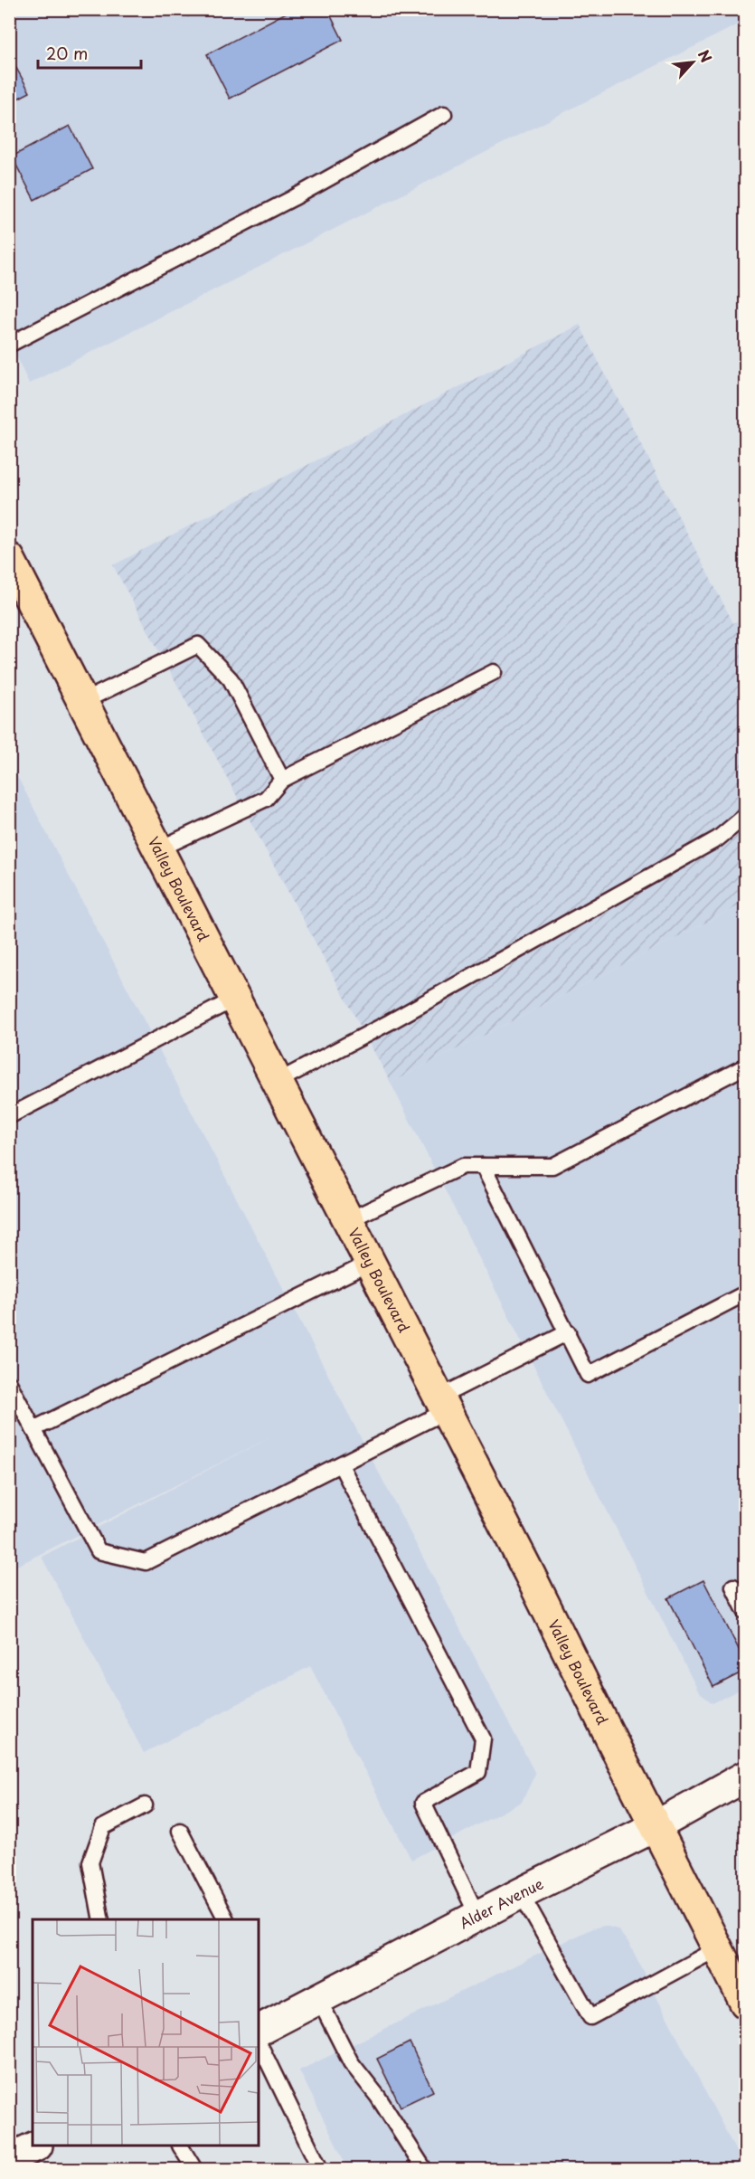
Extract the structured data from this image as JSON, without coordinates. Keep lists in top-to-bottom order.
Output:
{
  "streets": {
    "main road": ["Valley Boulevard"],
    "street": ["Alder Avenue"]
  },
  "crossings": [
    ["Valley Boulevard", "Alder Avenue"]
  ],
  "scale_bar": "20 m",
  "north": "top right"
}
